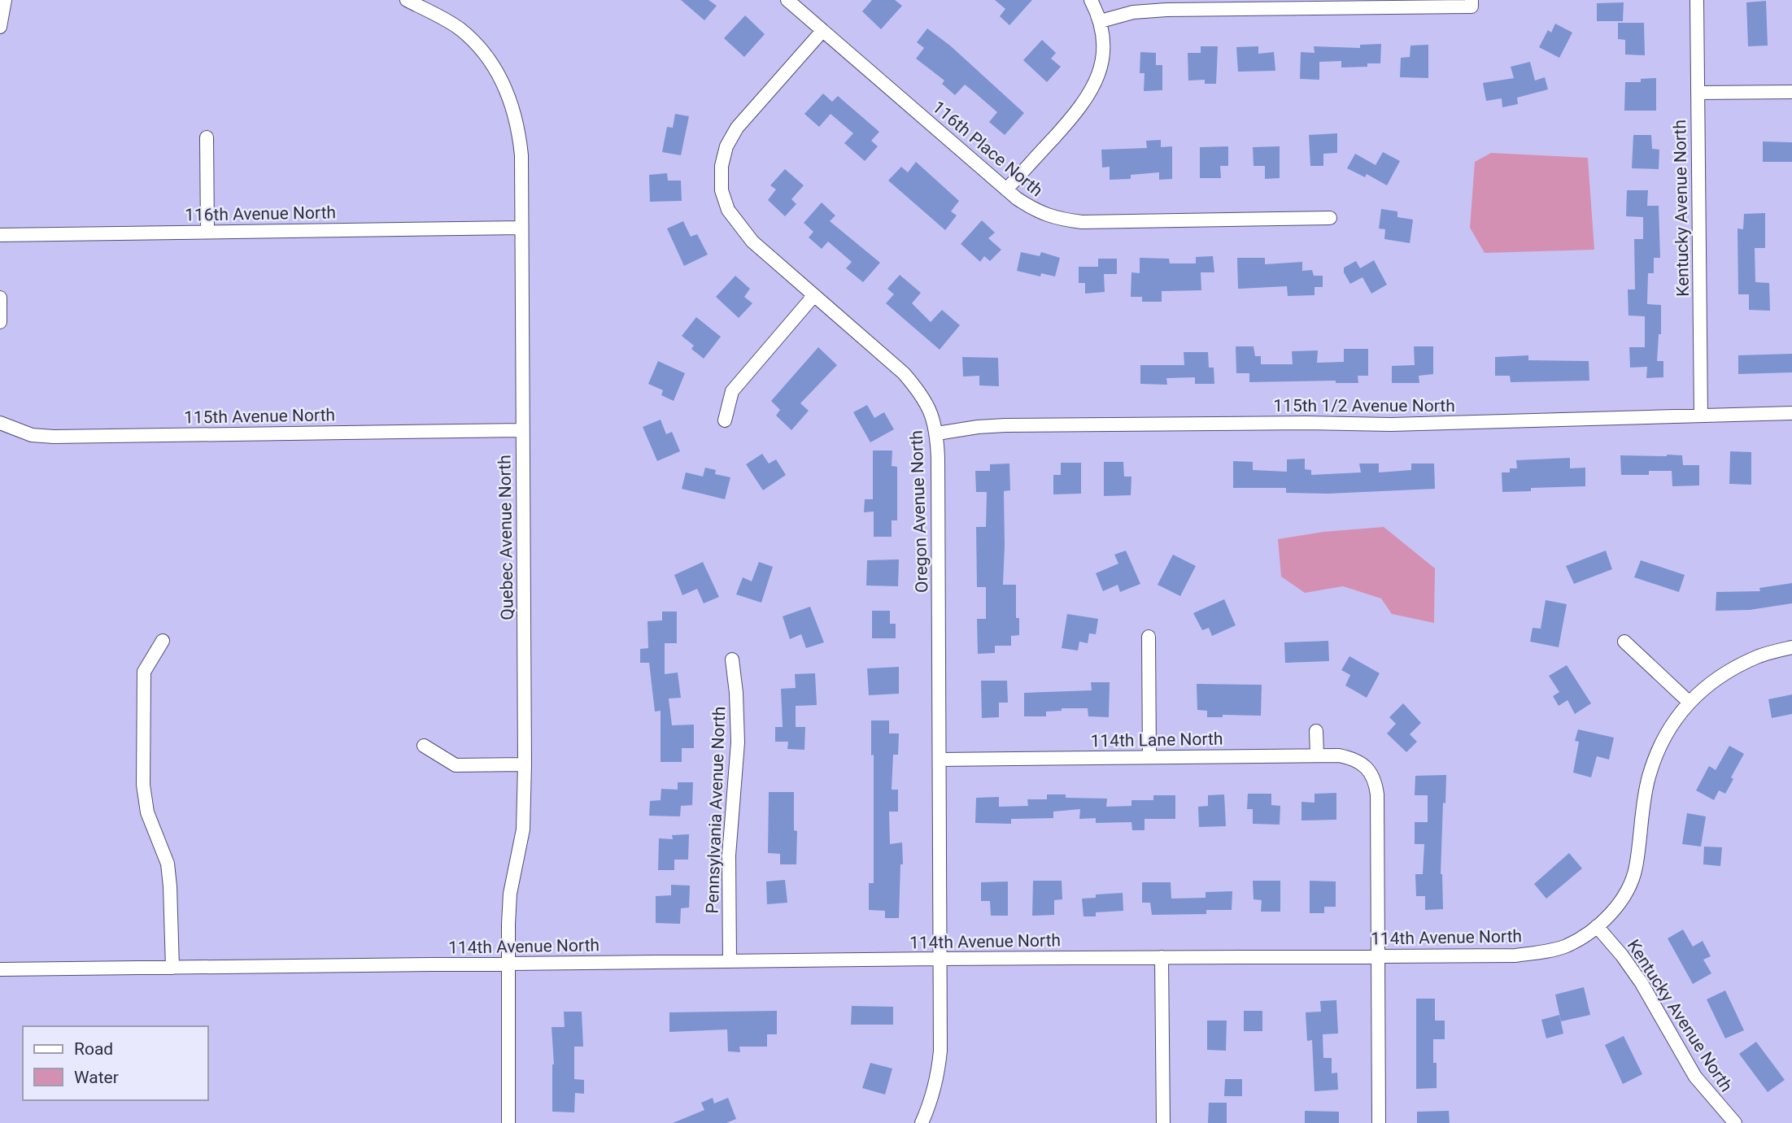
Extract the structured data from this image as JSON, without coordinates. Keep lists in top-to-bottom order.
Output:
{
  "streets": {
    "street": [
      "116th Place North",
      "Kentucky Avenue North",
      "116th Avenue North",
      "115th 1/2 Avenue North",
      "115th Avenue North",
      "Oregon Avenue North",
      "Quebec Avenue North",
      "114th Lane North",
      "Pennsylvania Avenue North",
      "114th Avenue North"
    ]
  },
  "crossings": [
    ["116th Place North", "Oregon Avenue North"],
    ["Kentucky Avenue North", "115th 1/2 Avenue North"],
    ["Kentucky Avenue North", "114th Avenue North"],
    ["116th Avenue North", "Quebec Avenue North"],
    ["115th 1/2 Avenue North", "Oregon Avenue North"],
    ["115th Avenue North", "Quebec Avenue North"],
    ["Oregon Avenue North", "114th Lane North"],
    ["Oregon Avenue North", "114th Avenue North"],
    ["Quebec Avenue North", "114th Avenue North"],
    ["114th Lane North", "114th Avenue North"],
    ["Pennsylvania Avenue North", "114th Avenue North"]
  ],
  "legend": ["Road", "Water"]
}
